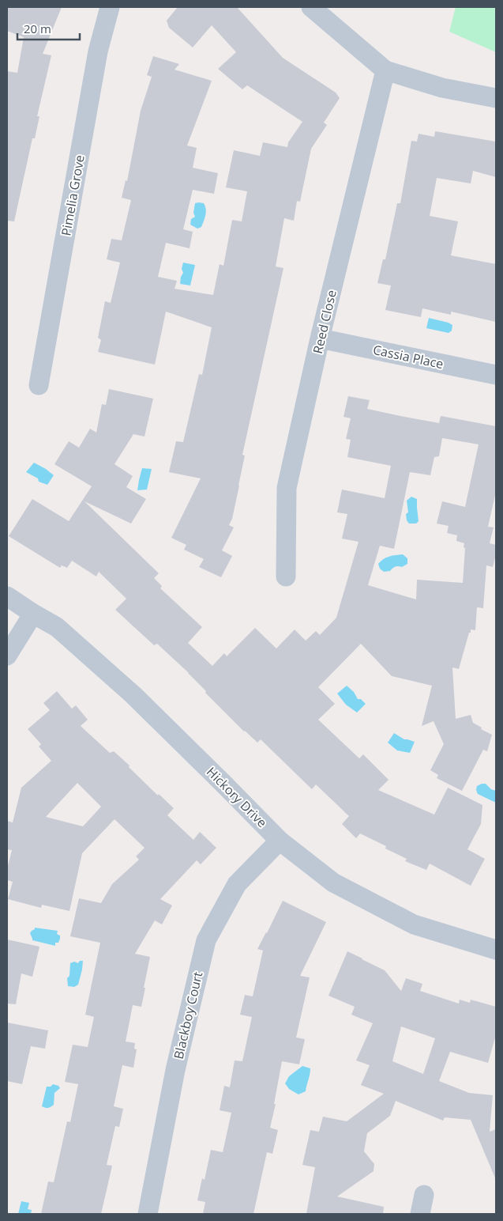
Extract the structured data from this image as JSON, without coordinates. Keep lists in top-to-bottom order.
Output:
{
  "streets": {
    "street": [
      "Pimelia Grove",
      "Reed Close",
      "Cassia Place",
      "Hickory Drive",
      "Blackboy Court"
    ]
  },
  "crossings": [
    ["Reed Close", "Cassia Place"],
    ["Hickory Drive", "Blackboy Court"]
  ],
  "scale_bar": "20 m"
}
